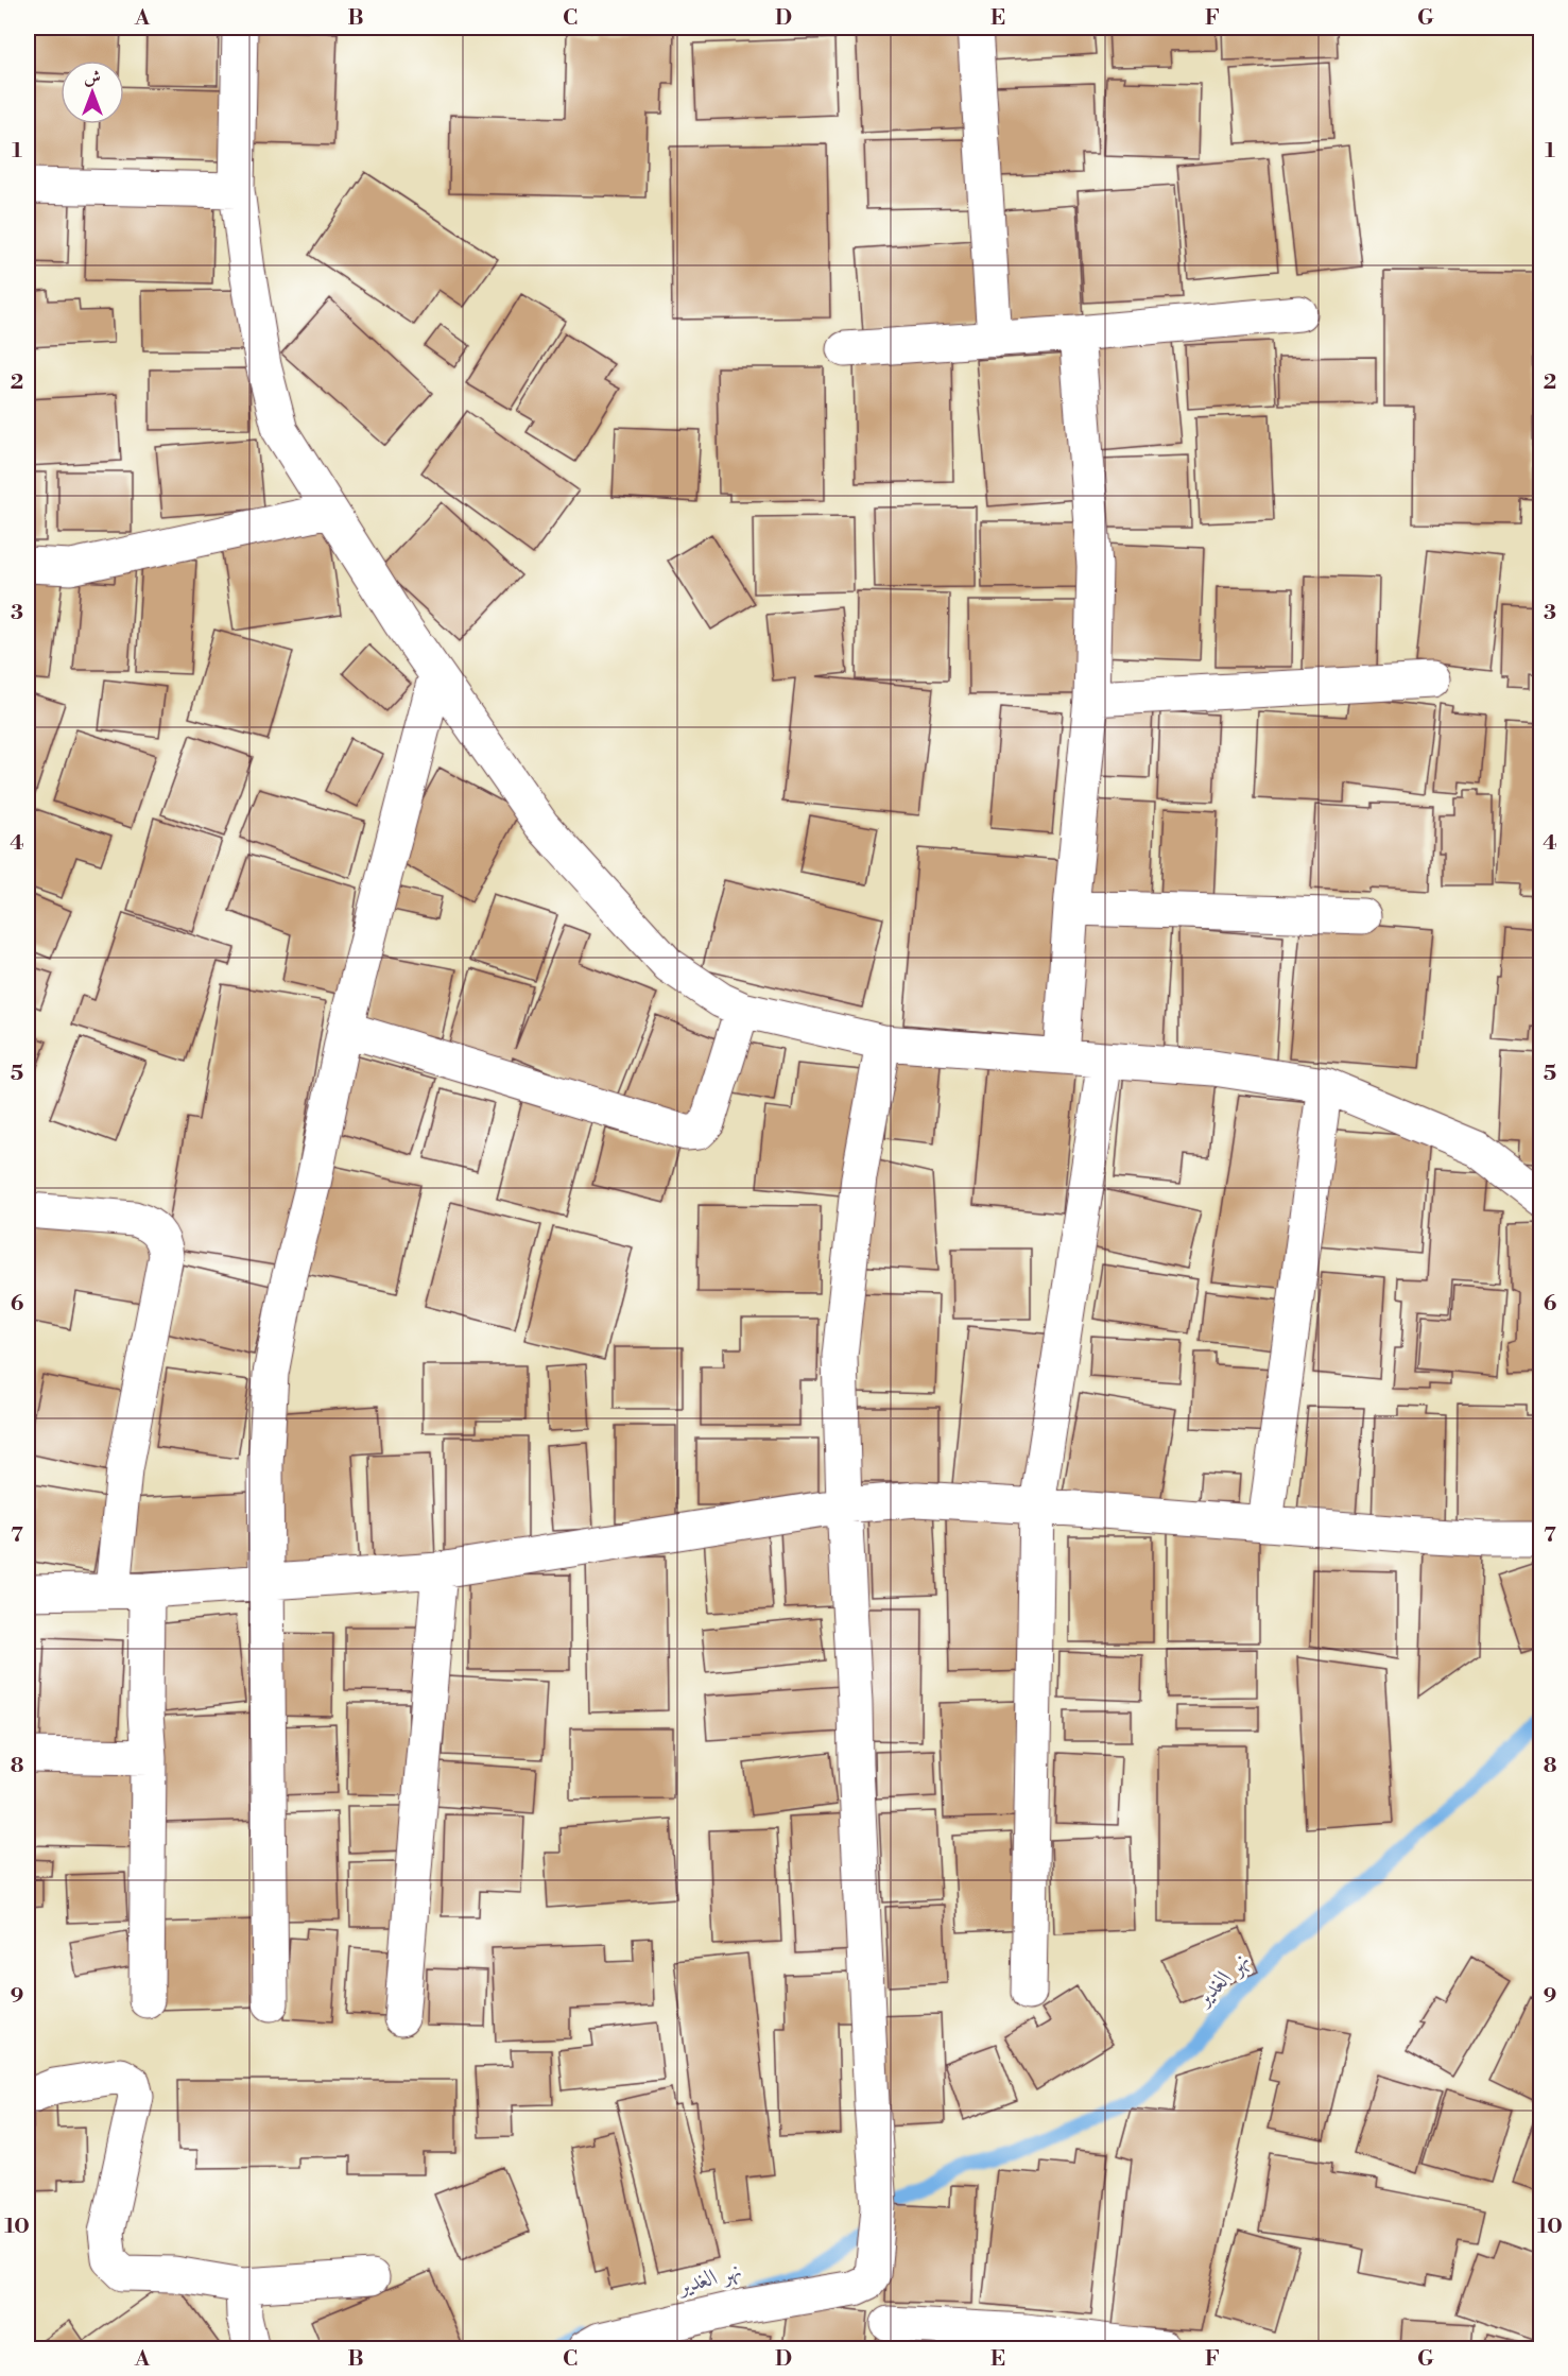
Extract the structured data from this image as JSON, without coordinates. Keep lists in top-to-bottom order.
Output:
{
  "water": ["نهر الغدير"],
  "north": "top",
  "grid": {
    "columns": [
      "A",
      "B",
      "C",
      "D",
      "E",
      "F",
      "G"
    ],
    "rows": [
      "1",
      "2",
      "3",
      "4",
      "5",
      "6",
      "7",
      "8",
      "9",
      "10"
    ]
  }
}
